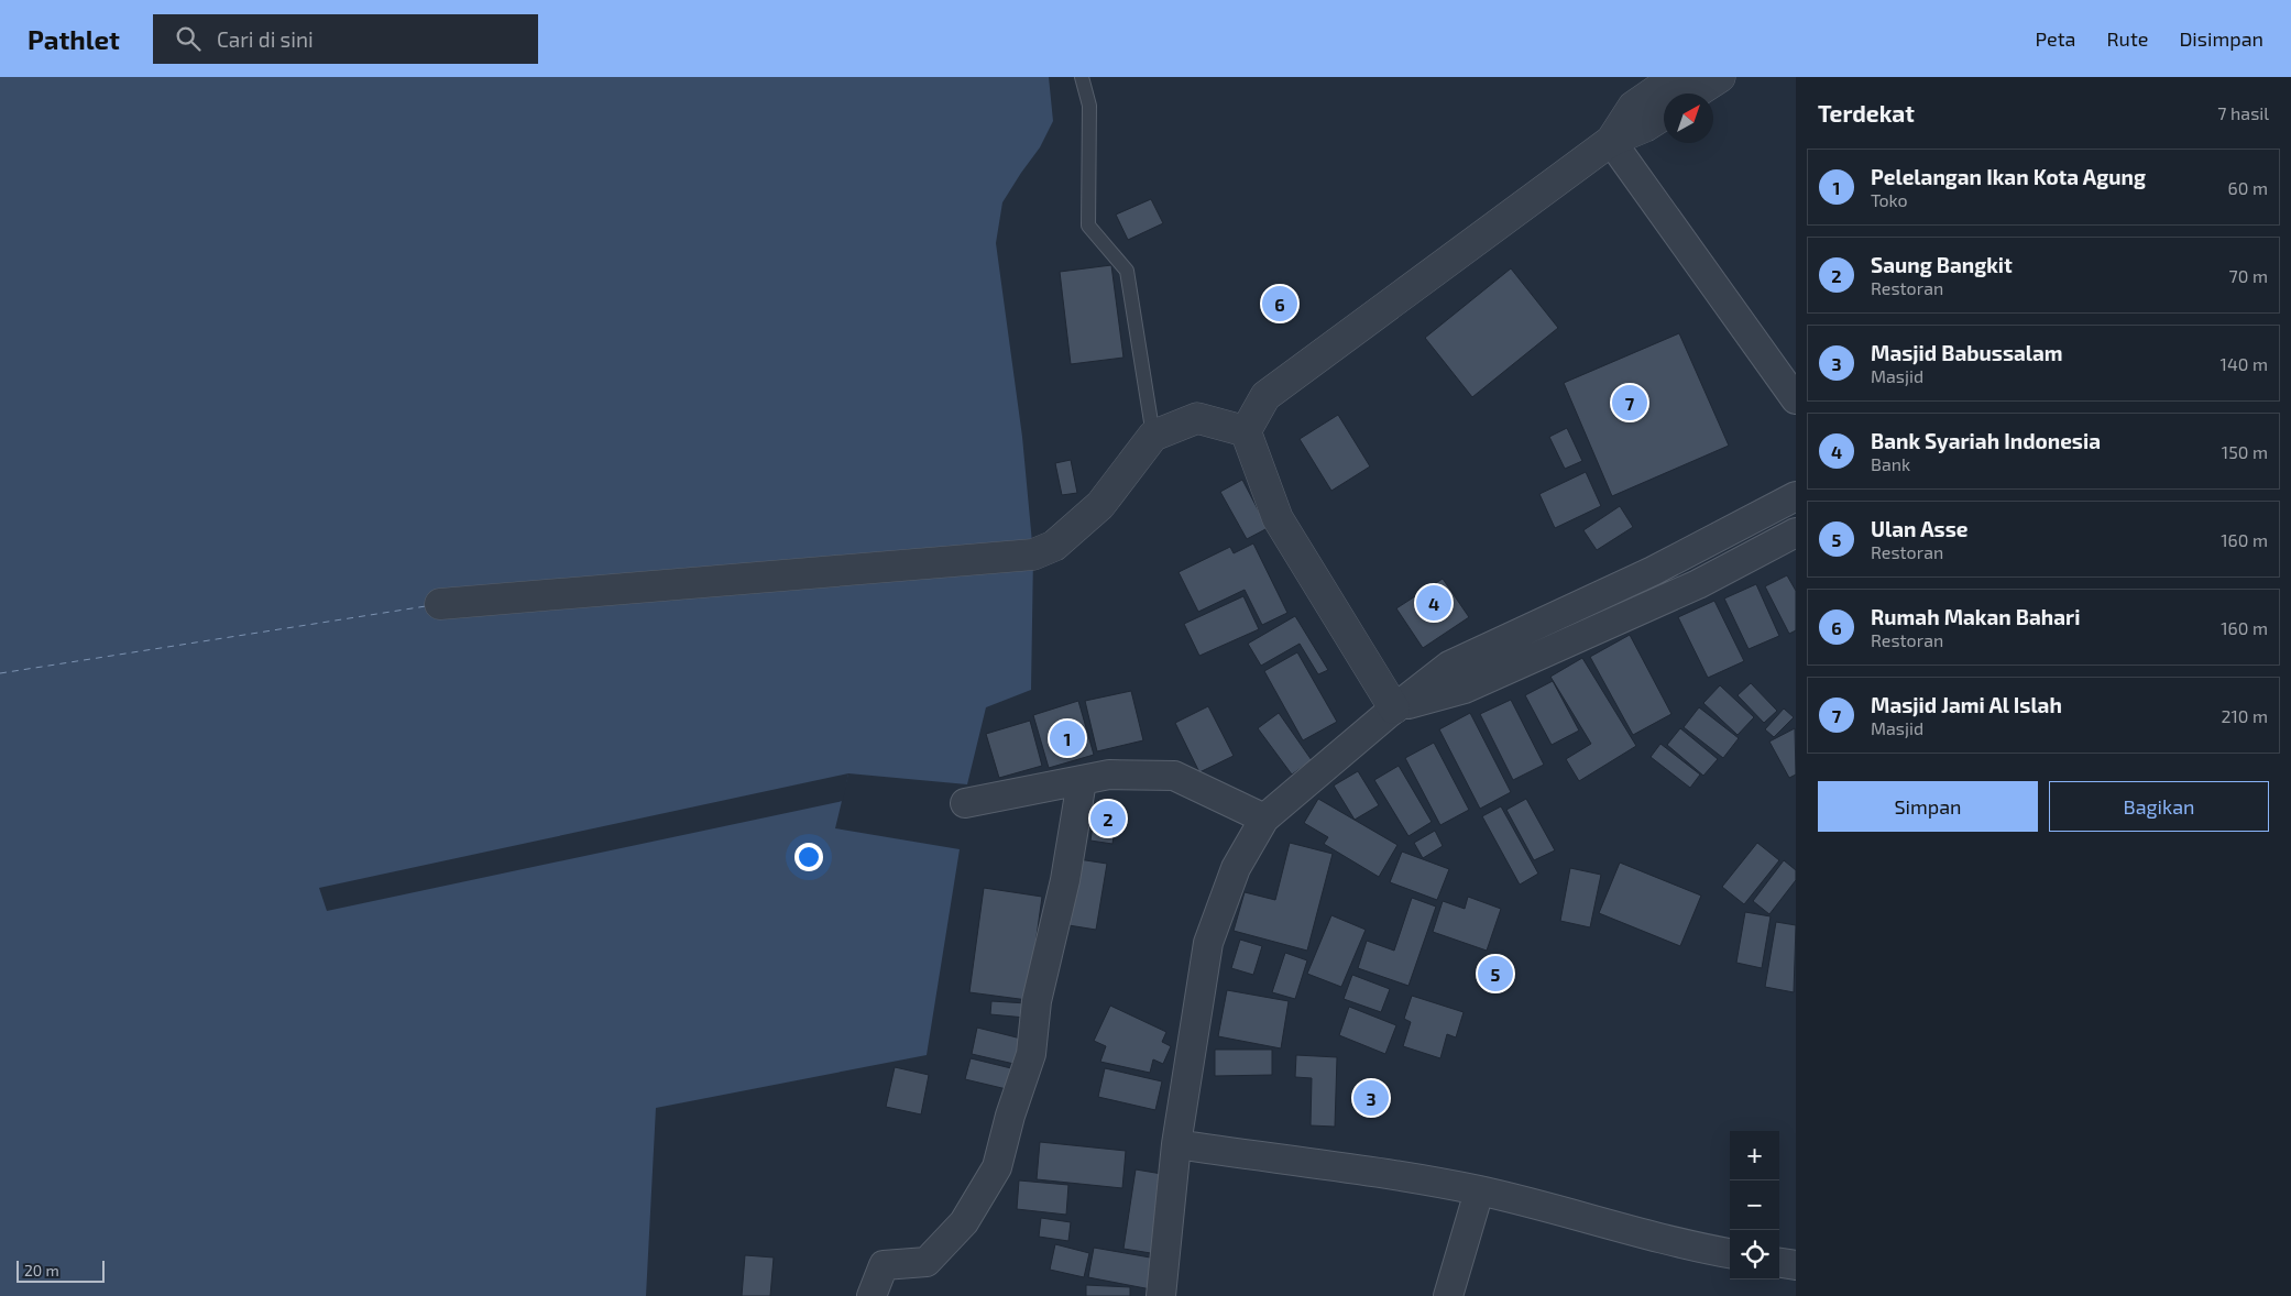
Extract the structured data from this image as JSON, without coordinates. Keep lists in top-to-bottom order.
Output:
{
  "scale_bar": "20 m",
  "north": "top right",
  "page": {
    "header": "Pathlet",
    "search": "Cari di sini",
    "nav": ["Peta", "Rute", "Disimpan"],
    "heading": ["Terdekat", "7 hasil"],
    "list": [
      {
        "mark": "1",
        "name": "Pelelangan Ikan Kota Agung",
        "note": "Toko",
        "value": "60 m"
      },
      {
        "mark": "2",
        "name": "Saung Bangkit",
        "note": "Restoran",
        "value": "70 m"
      },
      {
        "mark": "3",
        "name": "Masjid Babussalam",
        "note": "Masjid",
        "value": "140 m"
      },
      {
        "mark": "4",
        "name": "Bank Syariah Indonesia",
        "note": "Bank",
        "value": "150 m"
      },
      {
        "mark": "5",
        "name": "Ulan Asse",
        "note": "Restoran",
        "value": "160 m"
      },
      {
        "mark": "6",
        "name": "Rumah Makan Bahari",
        "note": "Restoran",
        "value": "160 m"
      },
      {
        "mark": "7",
        "name": "Masjid Jami Al Islah",
        "note": "Masjid",
        "value": "210 m"
      }
    ],
    "pins": [
      "6",
      "7",
      "4",
      "1",
      "2",
      "5",
      "3"
    ],
    "buttons": ["Simpan", "Bagikan"],
    "map_buttons": ["+", "−"],
    "scale": "20 m"
  }
}
